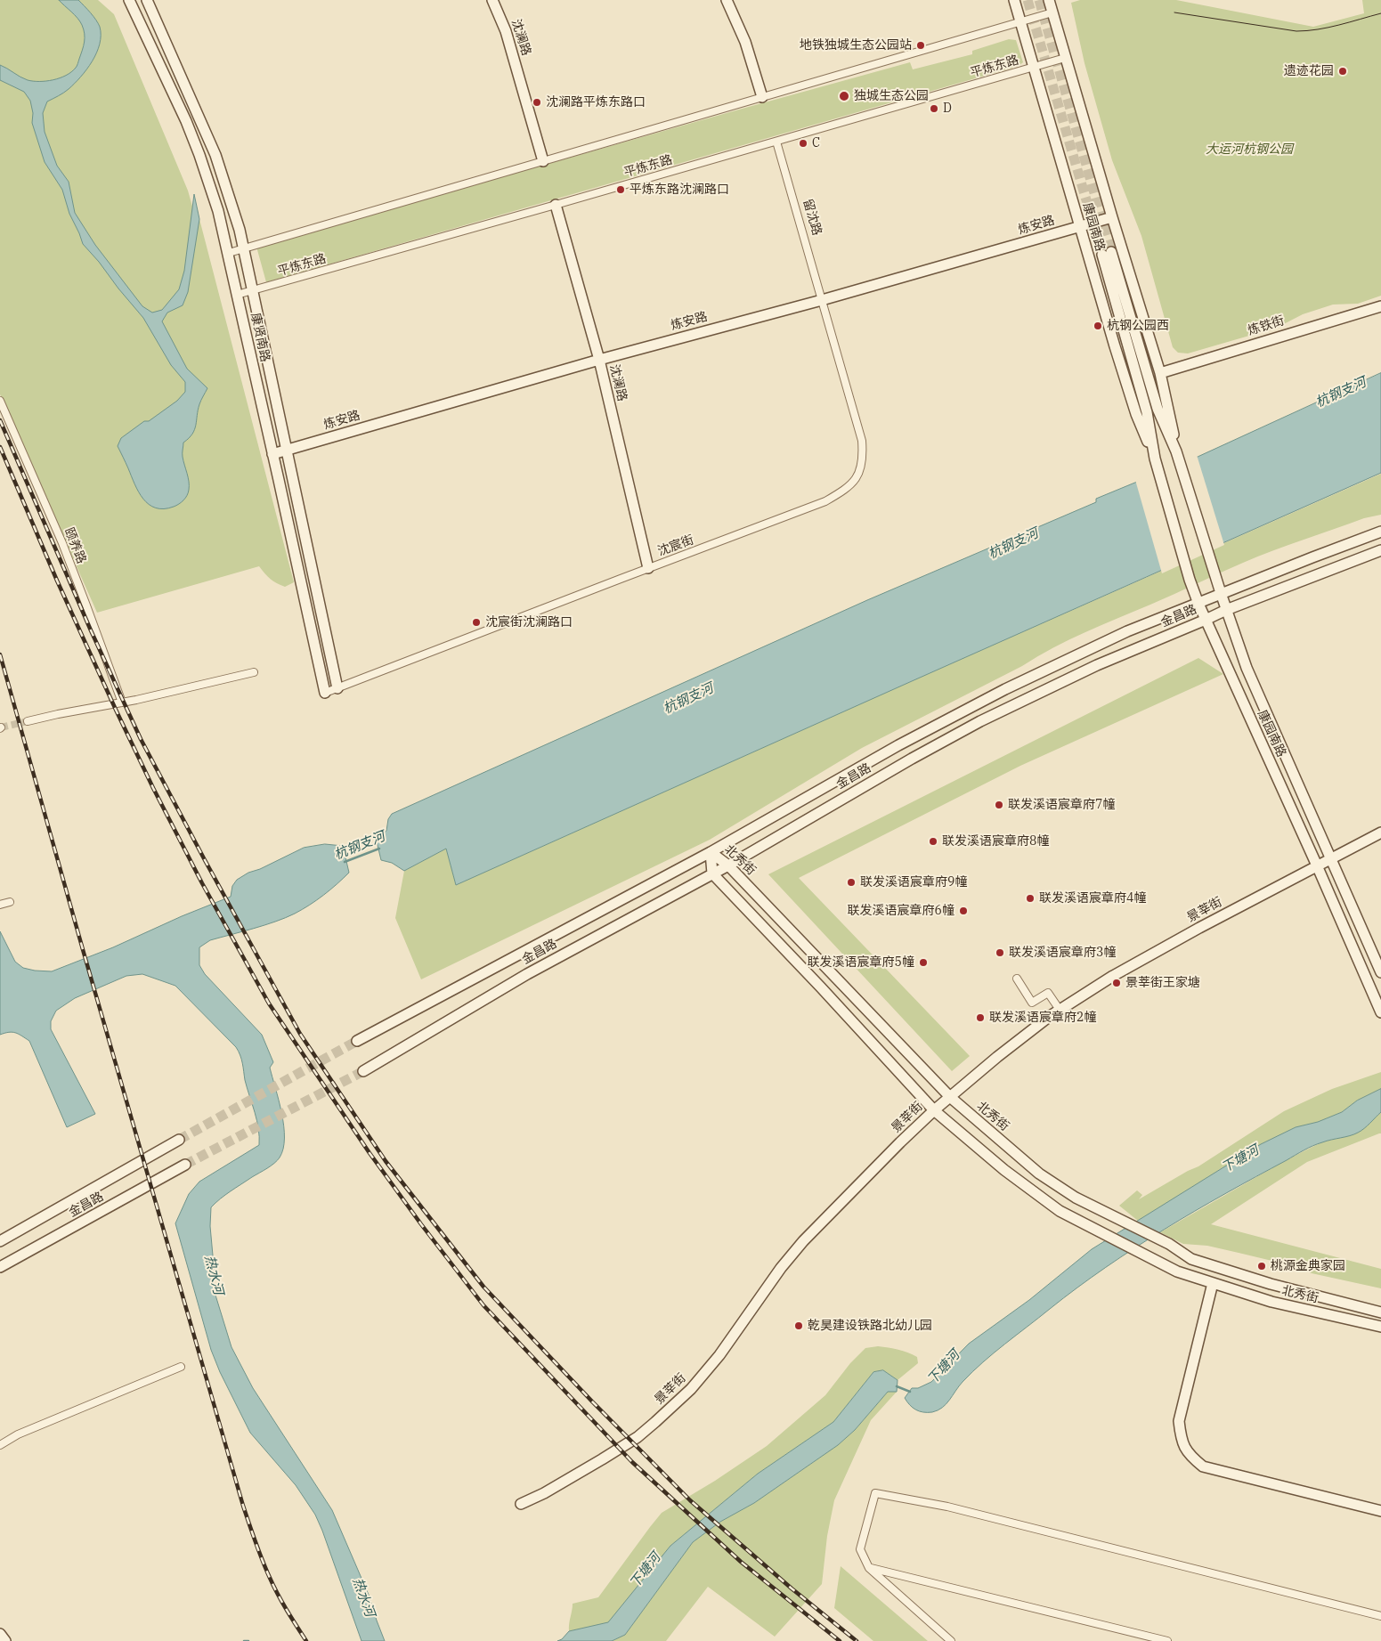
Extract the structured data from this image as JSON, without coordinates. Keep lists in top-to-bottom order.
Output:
{
  "streets": {
    "main road": [
      "沈澜路",
      "炼安路",
      "康园南路",
      "炼铁街",
      "康贤南路",
      "金昌路",
      "北秀街",
      "景莘街"
    ],
    "street": [
      "平炼东路",
      "留沈路",
      "颐养路",
      "沈宸街"
    ]
  },
  "crossings": [
    ["沈澜路", "平炼东路"],
    ["沈澜路", "炼安路"],
    ["沈澜路", "沈宸街"],
    ["平炼东路", "留沈路"],
    ["平炼东路", "康园南路"],
    ["平炼东路", "康贤南路"],
    ["留沈路", "炼安路"],
    ["留沈路", "沈宸街"],
    ["炼安路", "康园南路"],
    ["炼安路", "康贤南路"],
    ["炼安路", "沈宸街"],
    ["康园南路", "炼铁街"],
    ["康园南路", "金昌路"],
    ["康园南路", "景莘街"],
    ["康贤南路", "沈宸街"],
    ["金昌路", "北秀街"],
    ["北秀街", "景莘街"]
  ],
  "water": ["杭钢支河", "下塘河", "热水河"],
  "parks": ["大运河杭钢公园"],
  "places": [
    "地铁独城生态公园站",
    "遗迹花园",
    "独城生态公园",
    "沈澜路平炼东路口",
    "D",
    "C",
    "平炼东路沈澜路口",
    "杭钢公园西",
    "沈宸街沈澜路口",
    "联发溪语宸章府7幢",
    "联发溪语宸章府8幢",
    "联发溪语宸章府9幢",
    "联发溪语宸章府4幢",
    "联发溪语宸章府6幢",
    "联发溪语宸章府3幢",
    "联发溪语宸章府5幢",
    "景莘街王家塘",
    "联发溪语宸章府2幢",
    "桃源金典家园",
    "乾昊建设铁路北幼儿园"
  ]
}
